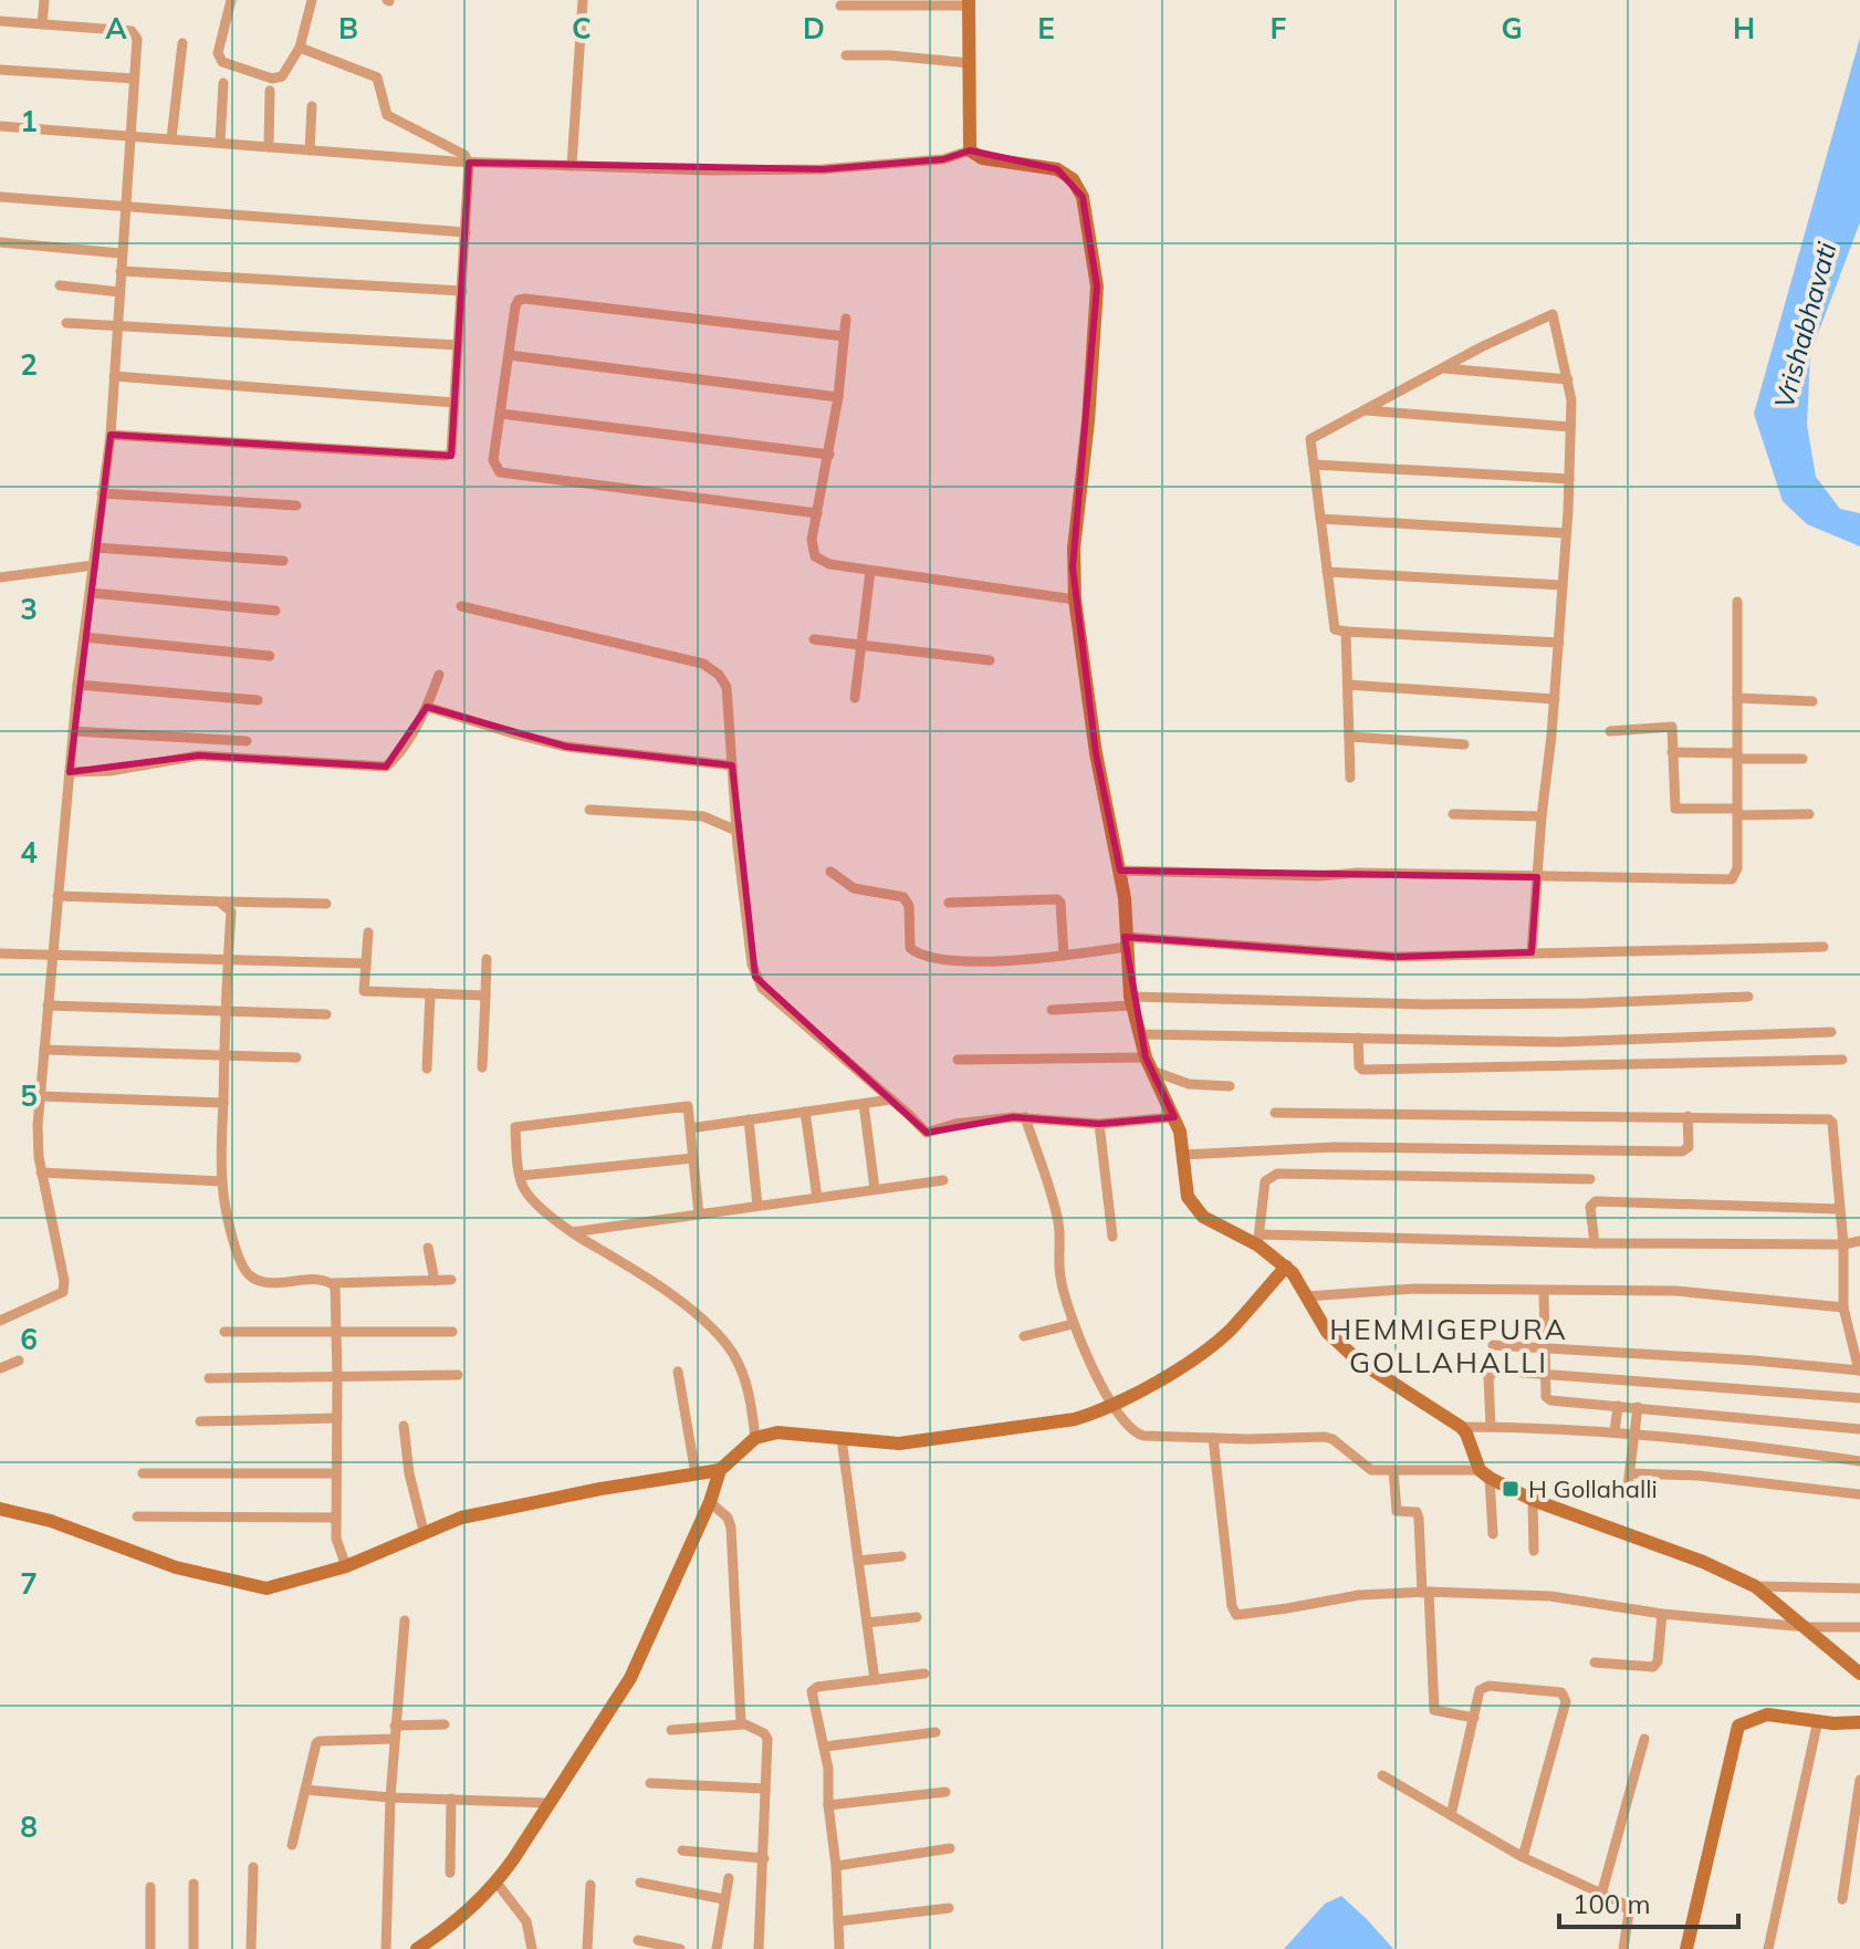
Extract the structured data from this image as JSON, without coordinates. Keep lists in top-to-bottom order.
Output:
{
  "districts": ["HEMMIGEPURA GOLLAHALLI"],
  "water": ["Vrishabhavati"],
  "places": {
    "transit": ["H Gollahalli"]
  },
  "scale_bar": "100 m",
  "grid": {
    "columns": [
      "A",
      "B",
      "C",
      "D",
      "E",
      "F",
      "G",
      "H"
    ],
    "rows": [
      "1",
      "2",
      "3",
      "4",
      "5",
      "6",
      "7",
      "8"
    ]
  }
}
